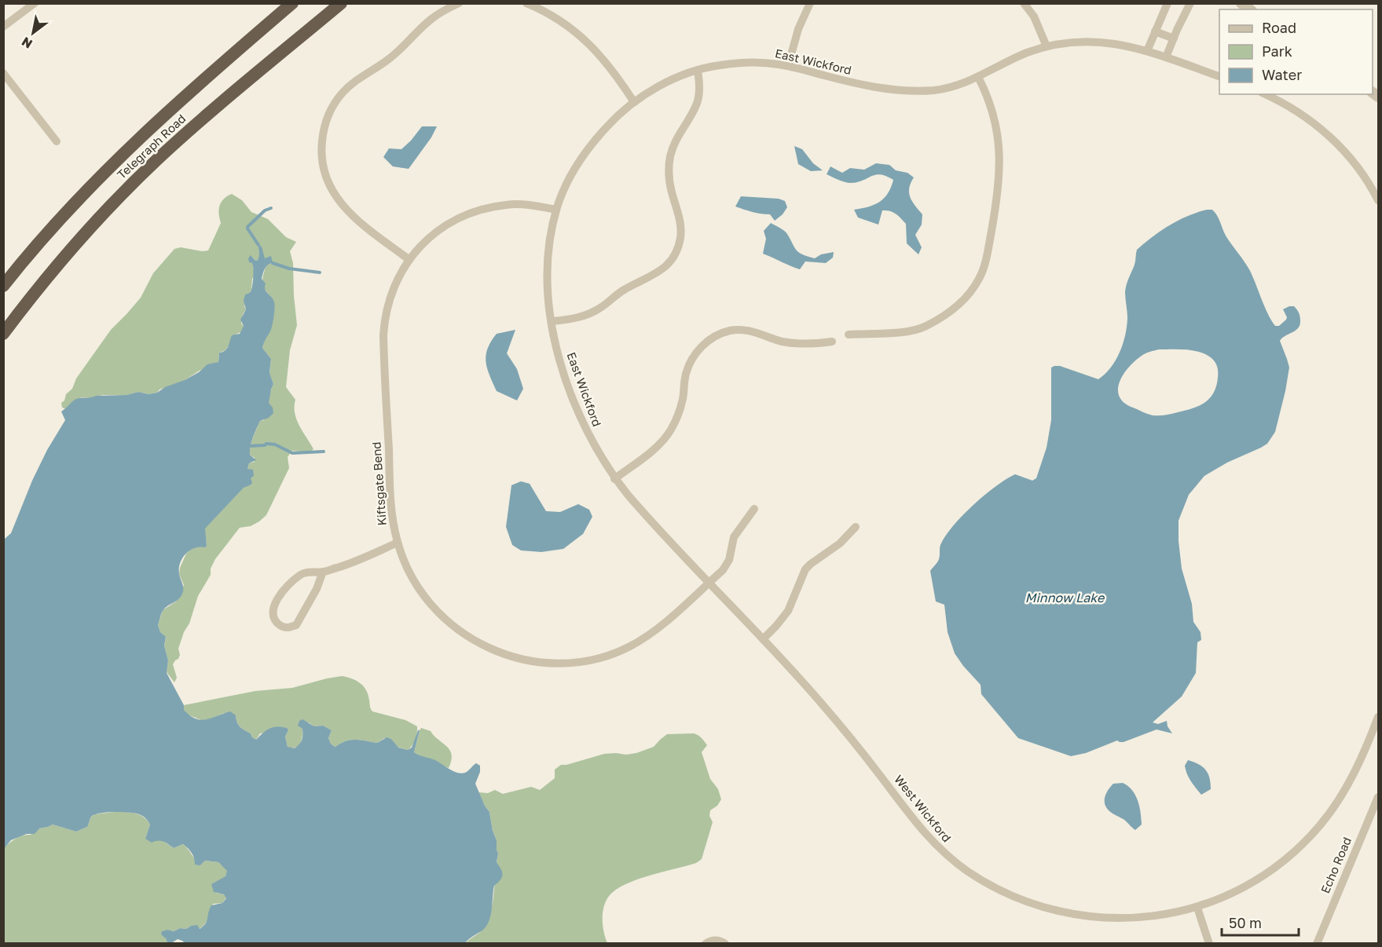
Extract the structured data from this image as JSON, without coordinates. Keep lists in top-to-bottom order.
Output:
{
  "streets": {
    "highway": ["Telegraph Road"],
    "street": [
      "East Wickford",
      "Kiftsgate Bend",
      "West Wickford",
      "Echo Road"
    ]
  },
  "crossings": [
    ["East Wickford", "Kiftsgate Bend"],
    ["East Wickford", "West Wickford"],
    ["Kiftsgate Bend", "West Wickford"]
  ],
  "water": ["Minnow Lake"],
  "legend": ["Road", "Park", "Water"],
  "scale_bar": "50 m",
  "north": "bottom left"
}
